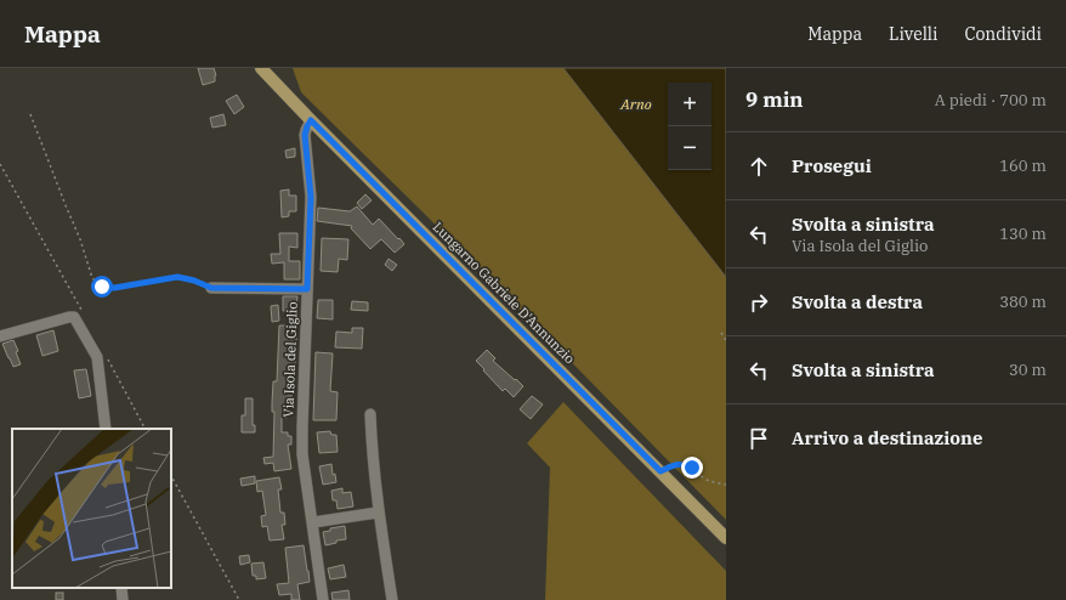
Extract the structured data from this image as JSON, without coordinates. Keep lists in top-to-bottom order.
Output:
{
  "streets": {
    "main road": ["Lungarno Gabriele D'Annunzio"],
    "street": ["Via Isola del Giglio"]
  },
  "crossings": [
    ["Lungarno Gabriele D'Annunzio", "Via Isola del Giglio"]
  ],
  "water": ["Arno"],
  "page": {
    "header": "Mappa",
    "nav": ["Mappa", "Livelli", "Condividi"],
    "heading": ["9 min", "A piedi · 700 m"],
    "map_buttons": ["+", "−"],
    "list": [
      ["Prosegui", "160 m"],
      ["Svolta a sinistra", "Via Isola del Giglio", "130 m"],
      ["Svolta a destra", "380 m"],
      ["Svolta a sinistra", "30 m"],
      "Arrivo a destinazione"
    ]
  }
}
